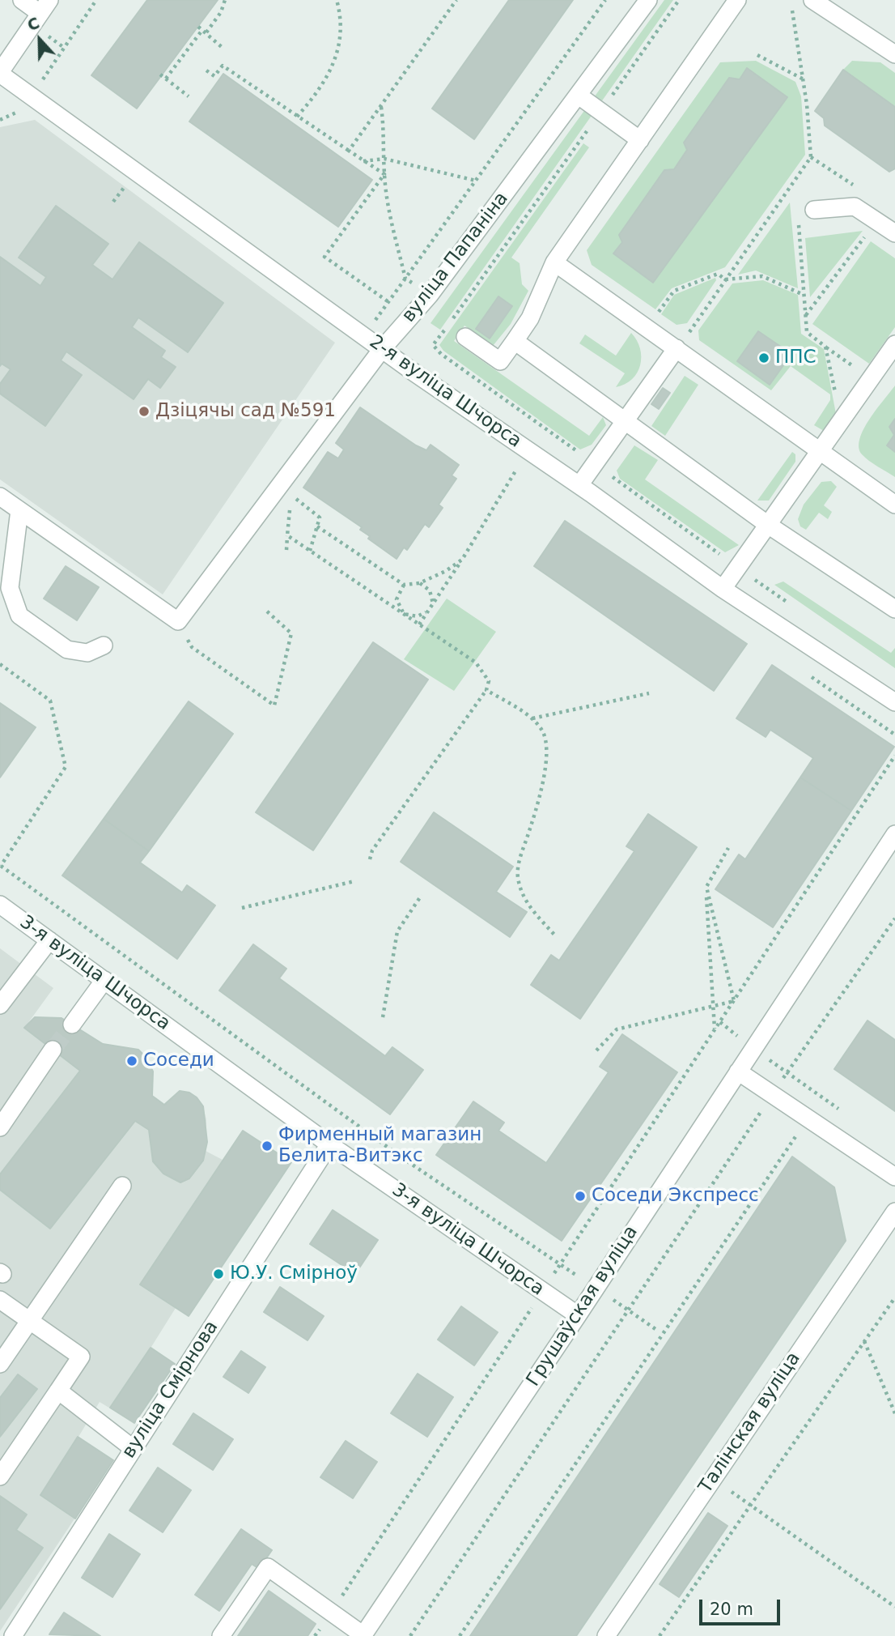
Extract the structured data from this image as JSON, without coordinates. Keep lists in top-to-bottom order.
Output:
{
  "streets": {
    "street": [
      "вуліца Папаніна",
      "2-я вуліца Шчорса",
      "3-я вуліца Шчорса",
      "Грушаўская вуліца",
      "вуліца Смірнова",
      "Талінская вуліца"
    ]
  },
  "crossings": [
    ["вуліца Папаніна", "2-я вуліца Шчорса"],
    ["3-я вуліца Шчорса", "Грушаўская вуліца"],
    ["3-я вуліца Шчорса", "вуліца Смірнова"]
  ],
  "places": [
    "ППС",
    "Дзіцячы сад №591",
    "Соседи",
    "Фирменный магазин Белита-Витэкс",
    "Соседи Экспресс",
    "Ю.У. Смірноў"
  ],
  "scale_bar": "20 m",
  "north": "top"
}
